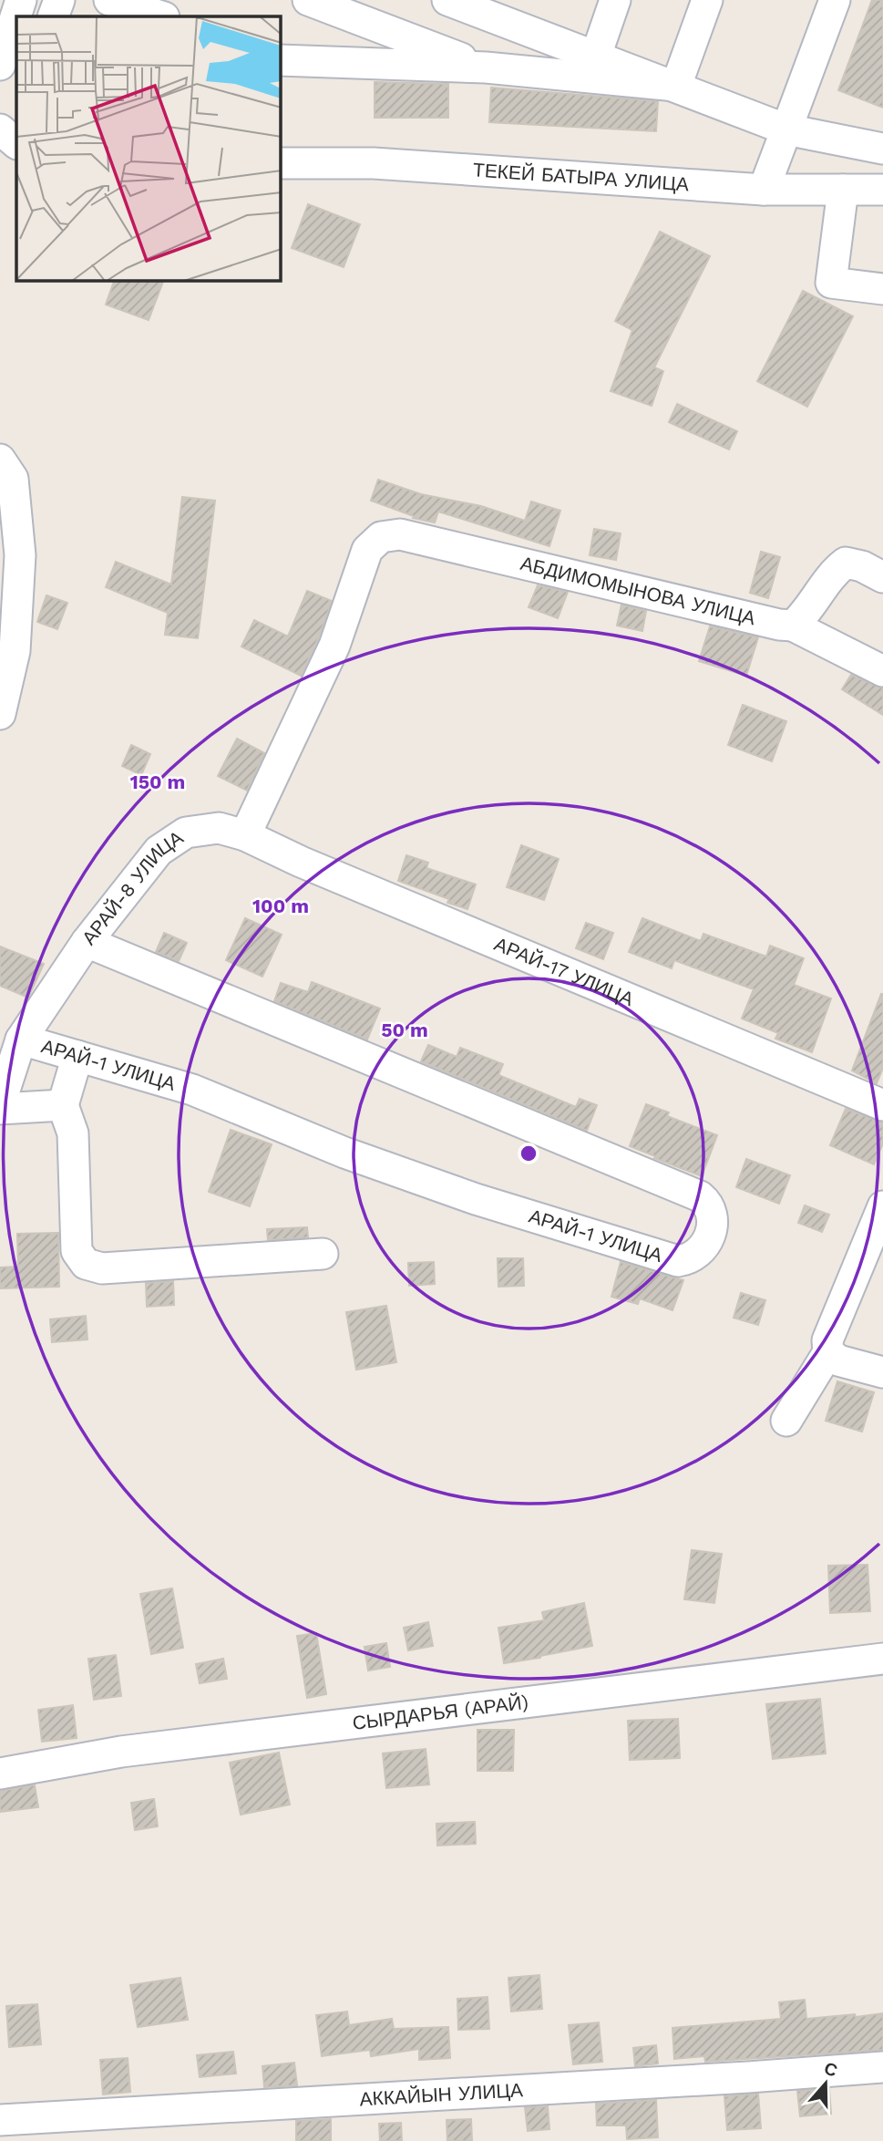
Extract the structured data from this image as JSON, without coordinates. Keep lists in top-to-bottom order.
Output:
{
  "streets": {
    "street": [
      "ТЕКЕЙ БАТЫРА УЛИЦА",
      "АБДИМОМЫНОВА УЛИЦА",
      "АРАЙ-8 УЛИЦА",
      "АРАЙ-17 УЛИЦА",
      "АРАЙ-1 УЛИЦА",
      "СЫРДАРЬЯ (АРАЙ)",
      "АККАЙЫН УЛИЦА"
    ]
  },
  "crossings": [
    ["АБДИМОМЫНОВА УЛИЦА", "АРАЙ-8 УЛИЦА"],
    ["АБДИМОМЫНОВА УЛИЦА", "АРАЙ-17 УЛИЦА"],
    ["АРАЙ-8 УЛИЦА", "АРАЙ-17 УЛИЦА"],
    ["АРАЙ-8 УЛИЦА", "АРАЙ-1 УЛИЦА"]
  ],
  "north": "top",
  "rings": ["150 m", "100 m", "50 m"]
}
